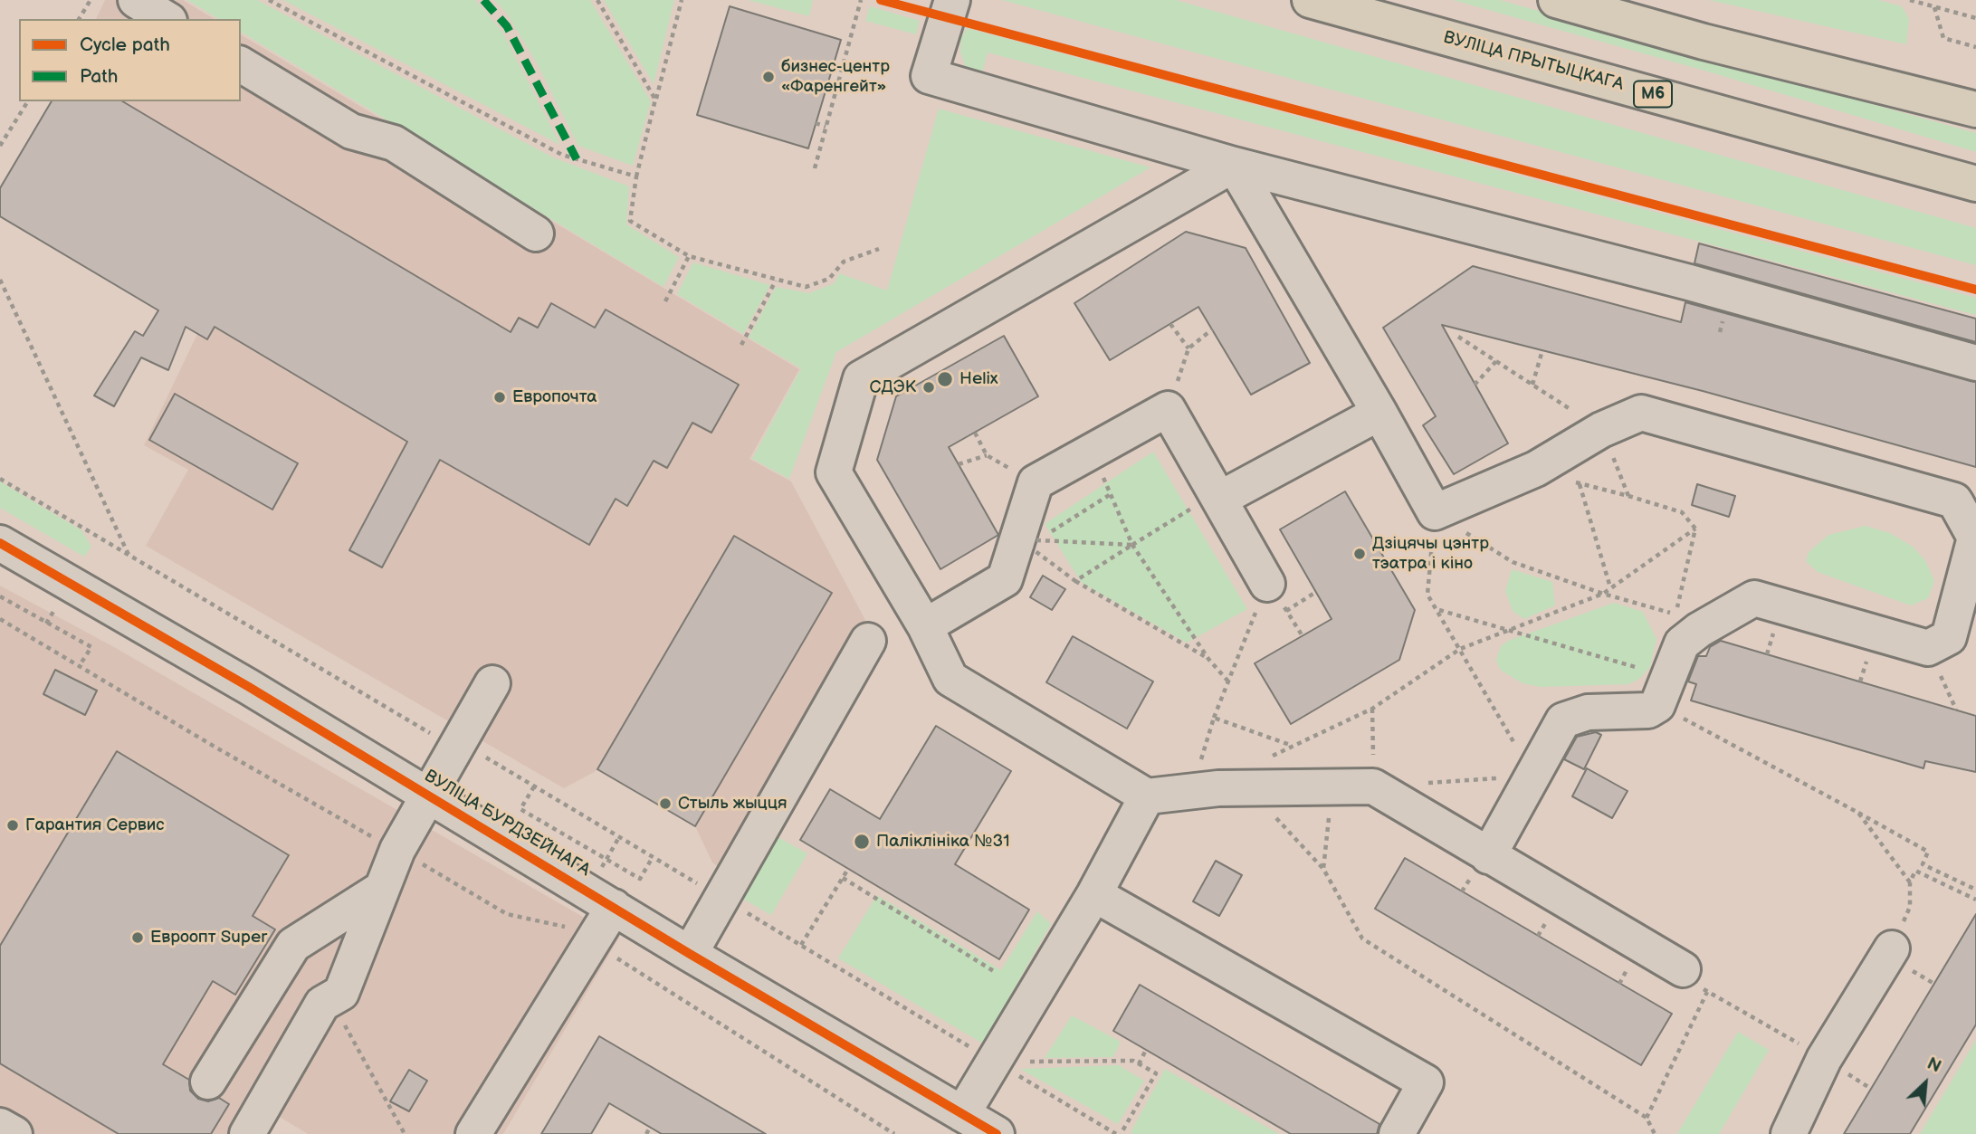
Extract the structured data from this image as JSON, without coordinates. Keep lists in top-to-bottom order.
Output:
{
  "streets": {
    "main road": ["ВУЛІЦА ПРЫТЫЦКАГА", "М6"],
    "street": ["ВУЛІЦА БУРДЗЕЙНАГА"]
  },
  "places": [
    "бизнес-центр «Фаренгейт»",
    "Helix",
    "СДЭК",
    "Европочта",
    "Дзіцячы цэнтр тэатра і кіно",
    "Стыль жыцця",
    "Гарантия Сервис",
    "Паліклініка №31",
    "Евроопт Super"
  ],
  "legend": ["Cycle path", "Path"],
  "north": "top right"
}
